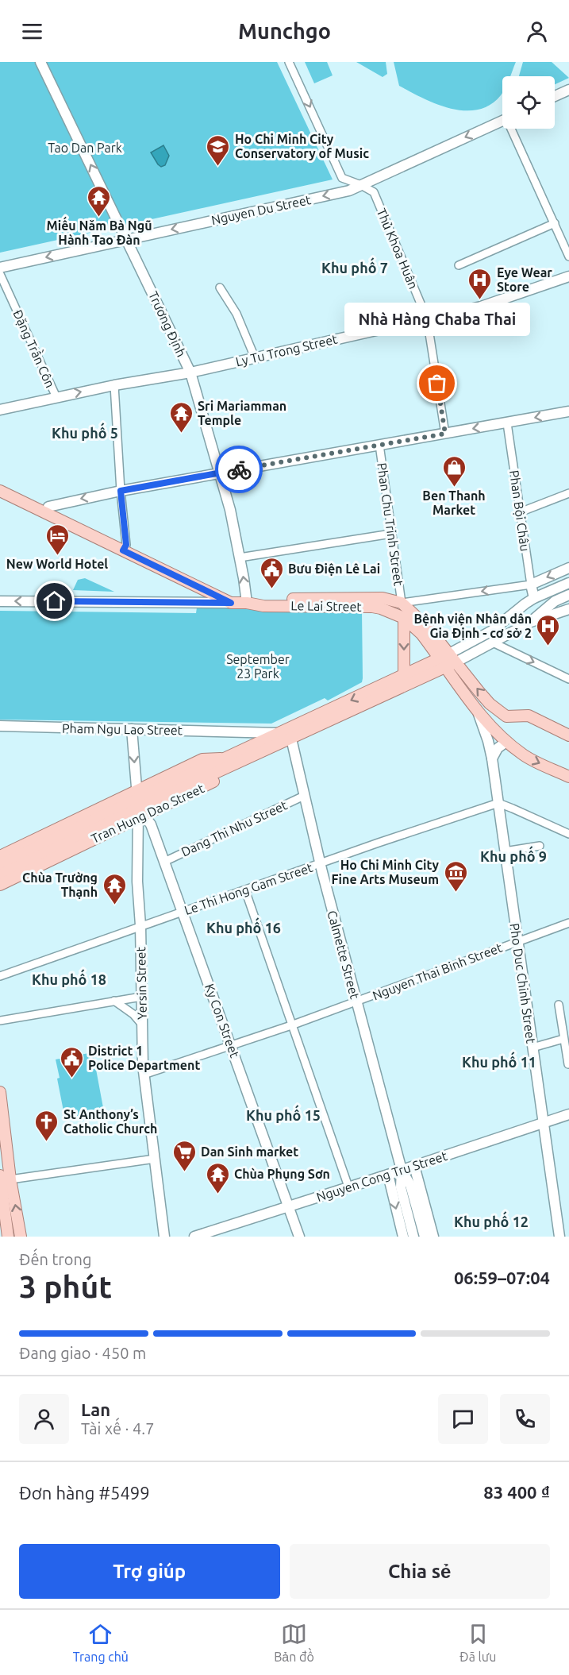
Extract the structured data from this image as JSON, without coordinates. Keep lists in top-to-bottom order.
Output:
{
  "streets": {
    "main road": ["Le Lai Street", "Tran Hung Dao Street"],
    "street": [
      "Nguyen Du Street",
      "Thủ Khoa Huân",
      "Trương Định",
      "Đặng Trần Côn",
      "Ly Tu Trong Street",
      "Phan Bội Châu",
      "Phan Chu Trinh Street",
      "Pham Ngu Lao Street",
      "Dang Thi Nhu Street",
      "Le Thi Hong Gam Street",
      "Calmette Street",
      "Nguyen Thai Binh Street",
      "Yersin Street",
      "Pho Duc Chinh Street",
      "Ky Con Street",
      "Nguyen Cong Tru Street"
    ]
  },
  "crossings": [
    ["Nguyen Du Street", "Thủ Khoa Huân"],
    ["Nguyen Du Street", "Trương Định"],
    ["Thủ Khoa Huân", "Ly Tu Trong Street"],
    ["Trương Định", "Ly Tu Trong Street"],
    ["Trương Định", "Le Lai Street"],
    ["Đặng Trần Côn", "Ly Tu Trong Street"],
    ["Phan Chu Trinh Street", "Le Lai Street"],
    ["Pham Ngu Lao Street", "Tran Hung Dao Street"],
    ["Pham Ngu Lao Street", "Yersin Street"],
    ["Tran Hung Dao Street", "Calmette Street"],
    ["Tran Hung Dao Street", "Yersin Street"],
    ["Tran Hung Dao Street", "Ky Con Street"],
    ["Dang Thi Nhu Street", "Calmette Street"],
    ["Dang Thi Nhu Street", "Ky Con Street"],
    ["Le Thi Hong Gam Street", "Calmette Street"],
    ["Le Thi Hong Gam Street", "Yersin Street"],
    ["Le Thi Hong Gam Street", "Pho Duc Chinh Street"],
    ["Le Thi Hong Gam Street", "Ky Con Street"],
    ["Calmette Street", "Nguyen Thai Binh Street"],
    ["Calmette Street", "Nguyen Cong Tru Street"],
    ["Nguyen Thai Binh Street", "Yersin Street"],
    ["Nguyen Thai Binh Street", "Pho Duc Chinh Street"],
    ["Nguyen Thai Binh Street", "Ky Con Street"],
    ["Yersin Street", "Ky Con Street"],
    ["Pho Duc Chinh Street", "Nguyen Cong Tru Street"],
    ["Ky Con Street", "Nguyen Cong Tru Street"]
  ],
  "one_way": ["Nguyen Du Street", "Trương Định"],
  "districts": [
    "Khu phố 7",
    "Khu phố 5",
    "Khu phố 9",
    "Khu phố 16",
    "Khu phố 18",
    "Khu phố 11",
    "Khu phố 15",
    "Khu phố 12"
  ],
  "parks": ["Tao Dan Park", "September 23 Park"],
  "places": {
    "school or university": ["Ho Chi Minh City Conservatory of Music"],
    "temple": [
      "Miếu Năm Bà Ngũ Hành Tao Đàn",
      "Sri Mariamman Temple",
      "Chùa Trường Thạnh",
      "Chùa Phụng Sơn"
    ],
    "hospital": ["Eye Wear Store", "Bệnh viện Nhân dân Gia Định - cơ sở 2"],
    "other": ["Nhà Hàng Chaba Thai"],
    "shop": ["Ben Thanh Market"],
    "hotel": ["New World Hotel"],
    "public building": ["Bưu Điện Lê Lai", "District 1 Police Department"],
    "museum": ["Ho Chi Minh City Fine Arts Museum"],
    "church": ["St Anthony’s Catholic Church"],
    "supermarket": ["Dan Sinh market"]
  },
  "page": {
    "header": "Munchgo",
    "bubble": "Nhà Hàng Chaba Thai",
    "heading": ["3 phút", "Đến trong", "06:59–07:04"],
    "panel": [
      "Lan",
      "Tài xế · 4.7",
      "Đơn hàng #5499",
      "83 400 ₫"
    ],
    "bar": "Đang giao · 450 m",
    "buttons": ["Trợ giúp", "Chia sẻ"],
    "tabs": ["Trang chủ", "Bản đồ", "Đã lưu"]
  }
}
